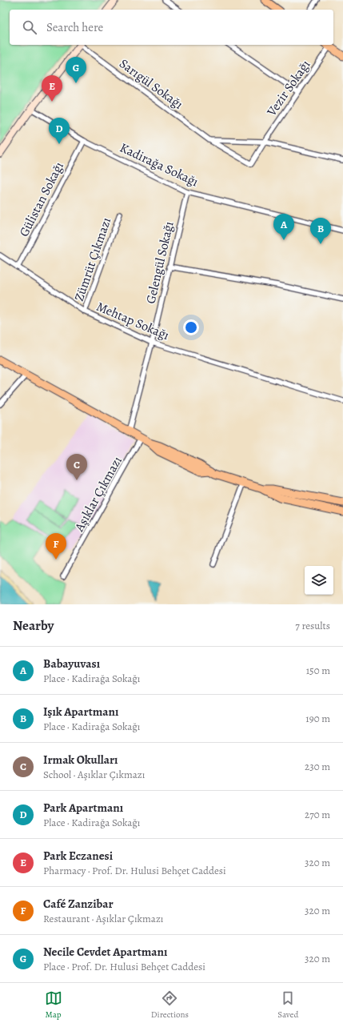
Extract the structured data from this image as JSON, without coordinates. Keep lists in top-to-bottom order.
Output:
{
  "streets": {
    "street": [
      "Sarıgül Sokağı",
      "Vezir Sokağı",
      "Kadirağa Sokağı",
      "Gülistan Sokağı",
      "Zümrüt Çıkmazı",
      "Gelengül Sokağı",
      "Mehtap Sokağı",
      "Aşıklar Çıkmazı"
    ]
  },
  "crossings": [
    ["Sarıgül Sokağı", "Vezir Sokağı"],
    ["Kadirağa Sokağı", "Gülistan Sokağı"],
    ["Kadirağa Sokağı", "Gelengül Sokağı"],
    ["Gülistan Sokağı", "Mehtap Sokağı"],
    ["Zümrüt Çıkmazı", "Mehtap Sokağı"],
    ["Gelengül Sokağı", "Mehtap Sokağı"]
  ],
  "page": {
    "search": "Search here",
    "pins": [
      "G",
      "E",
      "D",
      "A",
      "B",
      "C",
      "F"
    ],
    "heading": ["Nearby", "7 results"],
    "list": [
      {
        "mark": "A",
        "name": "Babayuvası",
        "note": "Place · Kadirağa Sokağı",
        "value": "150 m"
      },
      {
        "mark": "B",
        "name": "Işık Apartmanı",
        "note": "Place · Kadirağa Sokağı",
        "value": "190 m"
      },
      {
        "mark": "C",
        "name": "Irmak Okulları",
        "note": "School · Aşıklar Çıkmazı",
        "value": "230 m"
      },
      {
        "mark": "D",
        "name": "Park Apartmanı",
        "note": "Place · Kadirağa Sokağı",
        "value": "270 m"
      },
      {
        "mark": "E",
        "name": "Park Eczanesi",
        "note": "Pharmacy · Prof. Dr. Hulusi Behçet Caddesi",
        "value": "320 m"
      },
      {
        "mark": "F",
        "name": "Café Zanzibar",
        "note": "Restaurant · Aşıklar Çıkmazı",
        "value": "320 m"
      },
      {
        "mark": "G",
        "name": "Necile Cevdet Apartmanı",
        "note": "Place · Prof. Dr. Hulusi Behçet Caddesi",
        "value": "320 m"
      }
    ],
    "nav": ["Map", "Directions", "Saved"]
  }
}
